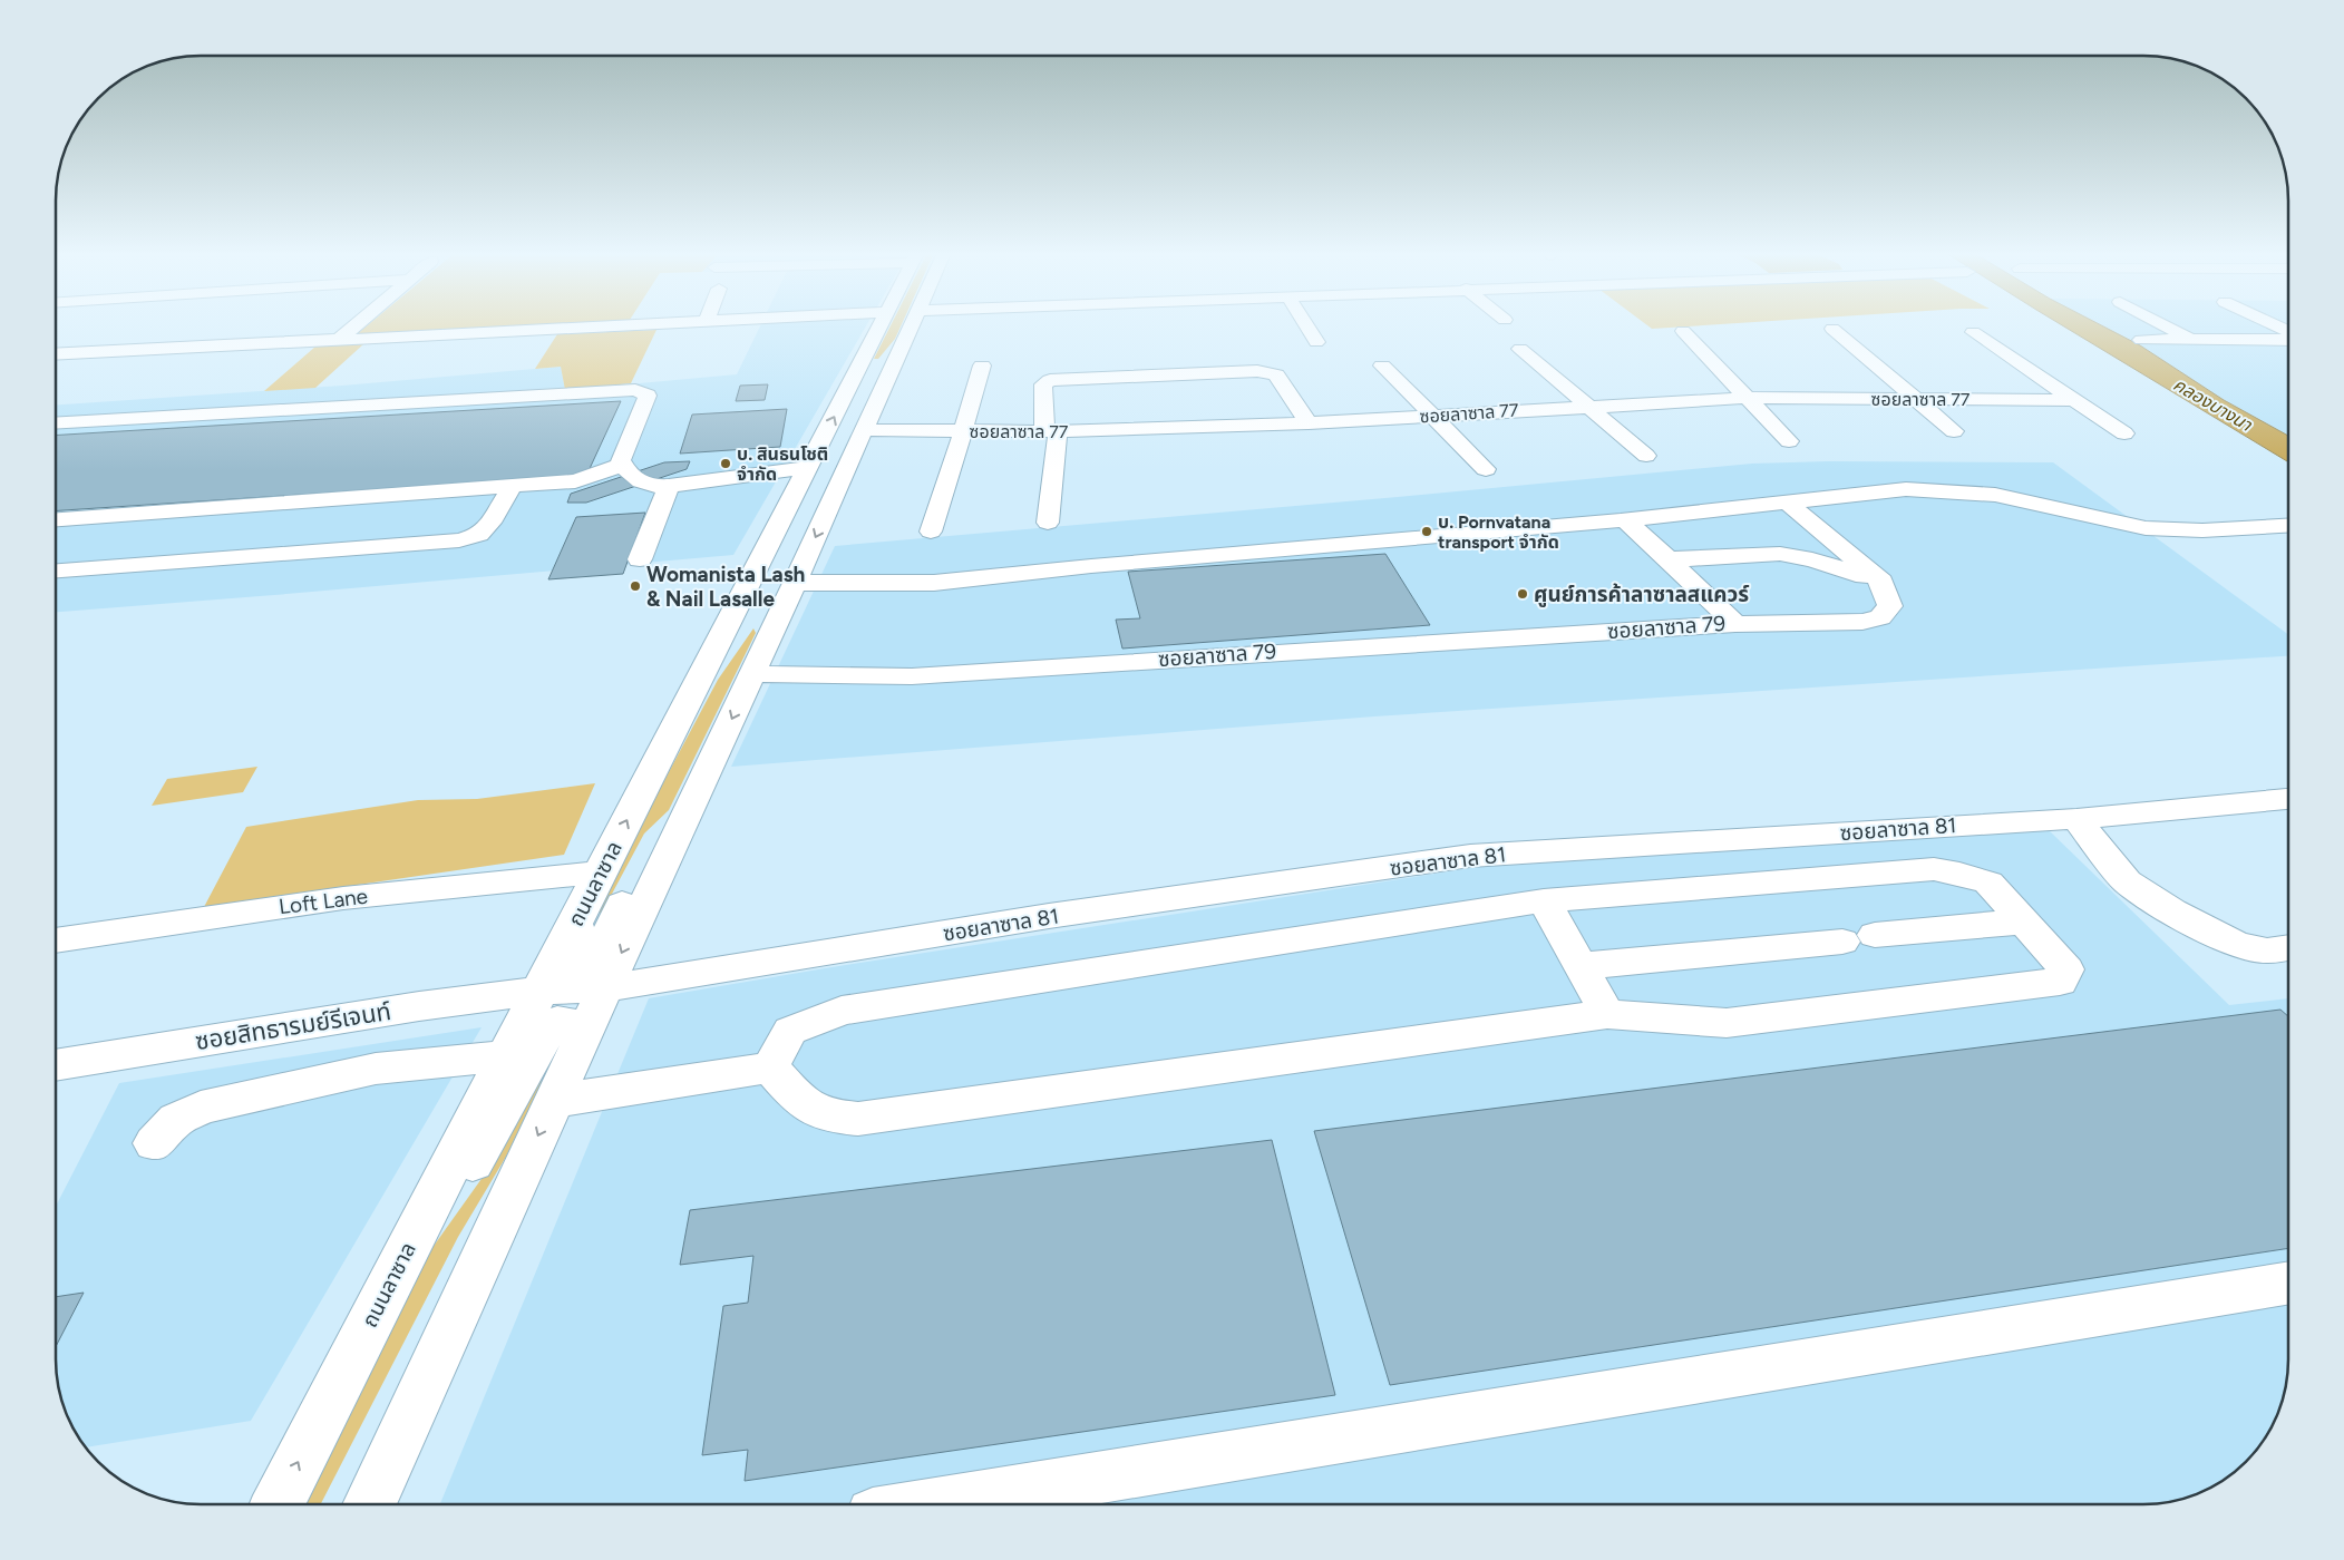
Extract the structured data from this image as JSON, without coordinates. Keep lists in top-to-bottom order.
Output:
{
  "streets": {
    "street": [
      "ซอยลาซาล 77",
      "ซอยลาซาล 79",
      "ซอยลาซาล 81",
      "ถนนลาซาล",
      "Loft Lane",
      "ซอยสิทธารมย์รีเจนท์"
    ]
  },
  "crossings": [
    ["ซอยลาซาล 77", "ถนนลาซาล"],
    ["ซอยลาซาล 79", "ถนนลาซาล"],
    ["ซอยลาซาล 81", "ถนนลาซาล"],
    ["ซอยลาซาล 81", "ซอยสิทธารมย์รีเจนท์"],
    ["ถนนลาซาล", "Loft Lane"],
    ["ถนนลาซาล", "ซอยสิทธารมย์รีเจนท์"]
  ],
  "water": ["คลองบางนา"],
  "places": [
    "บ. สินธนโชติ จำกัด",
    "บ. Pornvatana transport จำกัด",
    "Womanista Lash & Nail Lasalle",
    "ศูนย์การค้าลาซาลสแควร์"
  ]
}
